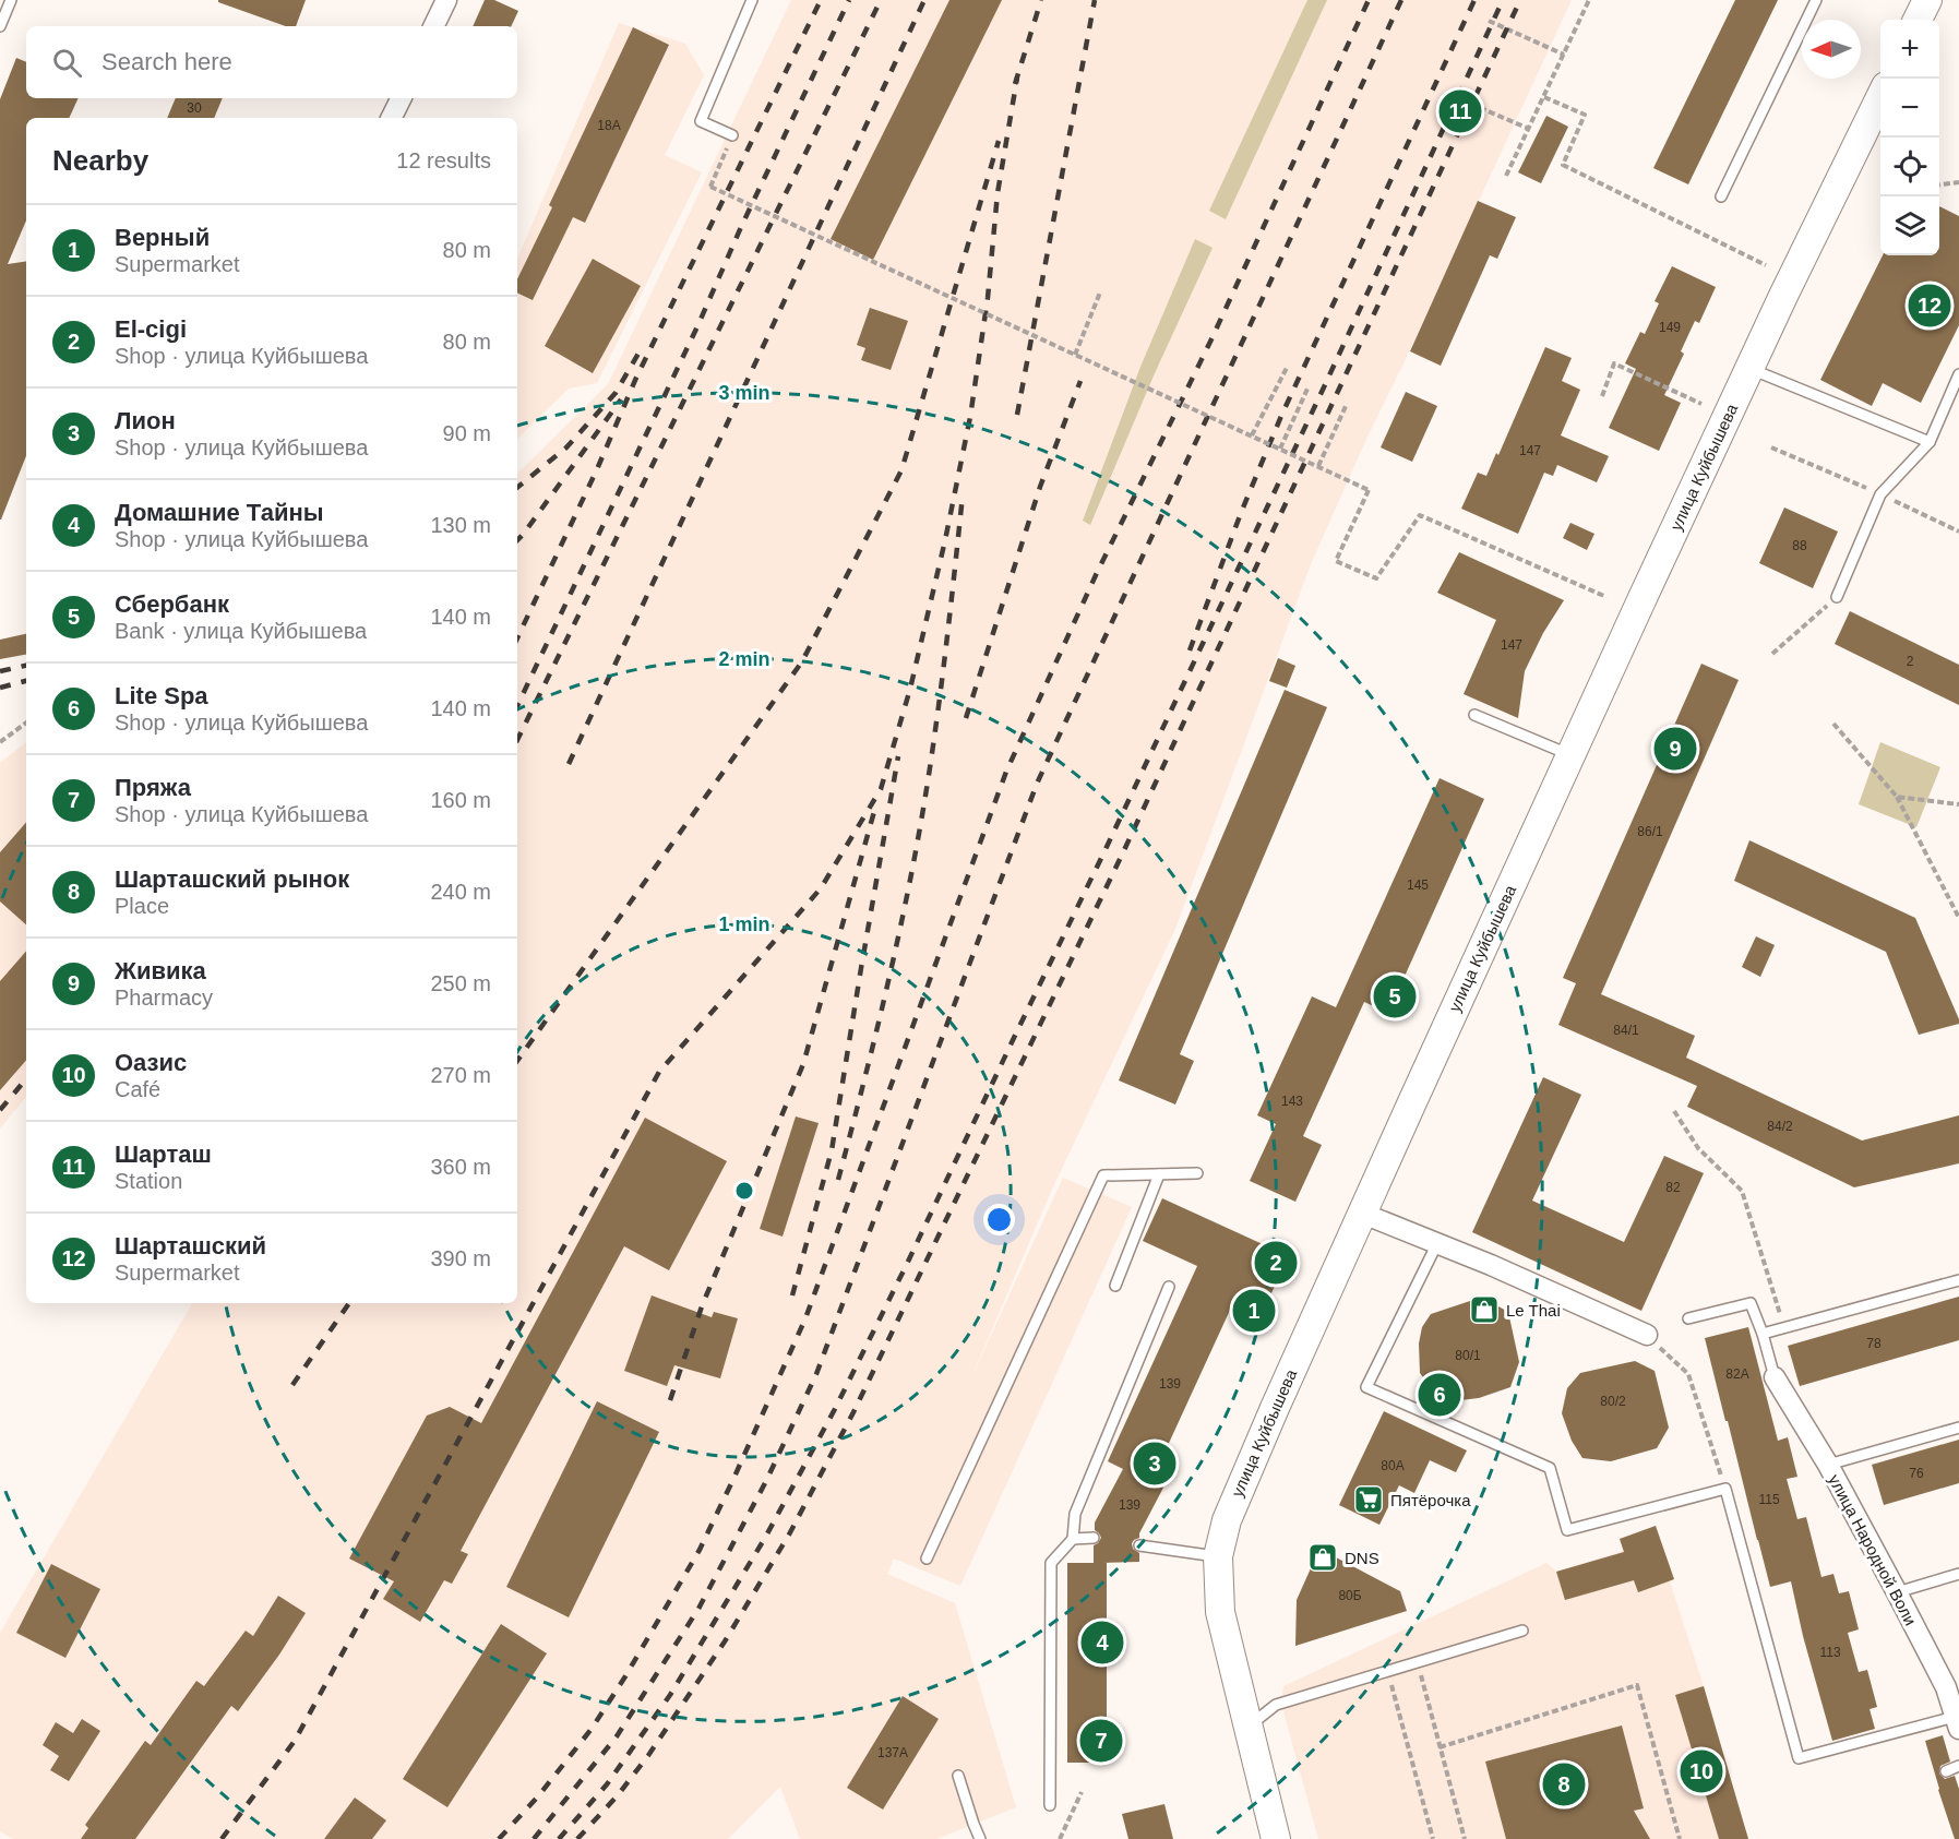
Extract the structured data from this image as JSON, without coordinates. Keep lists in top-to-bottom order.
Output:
{
  "streets": {
    "street": ["улица Куйбышева", "улица Народной Воли"]
  },
  "places": {
    "shop": ["Le Thai", "DNS"],
    "supermarket": ["Пятёрочка"]
  },
  "house_numbers": [
    "30",
    "18А",
    "149",
    "147",
    "88",
    "147",
    "2",
    "86/1",
    "145",
    "84/1",
    "143",
    "84/2",
    "82",
    "78",
    "80/1",
    "82А",
    "139",
    "80/2",
    "80А",
    "76",
    "115",
    "139",
    "80Б",
    "113",
    "137А"
  ],
  "north": "left",
  "page": {
    "map_buttons": ["+", "−"],
    "search": "Search here",
    "pins": [
      "11",
      "12",
      "9",
      "5",
      "2",
      "1",
      "6",
      "3",
      "4",
      "7",
      "10",
      "8"
    ],
    "heading": ["Nearby", "12 results"],
    "list": [
      {
        "mark": "1",
        "name": "Верный",
        "note": "Supermarket",
        "value": "80 m"
      },
      {
        "mark": "2",
        "name": "El-cigi",
        "note": "Shop · улица Куйбышева",
        "value": "80 m"
      },
      {
        "mark": "3",
        "name": "Лион",
        "note": "Shop · улица Куйбышева",
        "value": "90 m"
      },
      {
        "mark": "4",
        "name": "Домашние Тайны",
        "note": "Shop · улица Куйбышева",
        "value": "130 m"
      },
      {
        "mark": "5",
        "name": "Сбербанк",
        "note": "Bank · улица Куйбышева",
        "value": "140 m"
      },
      {
        "mark": "6",
        "name": "Lite Spa",
        "note": "Shop · улица Куйбышева",
        "value": "140 m"
      },
      {
        "mark": "7",
        "name": "Пряжа",
        "note": "Shop · улица Куйбышева",
        "value": "160 m"
      },
      {
        "mark": "8",
        "name": "Шарташский рынок",
        "note": "Place",
        "value": "240 m"
      },
      {
        "mark": "9",
        "name": "Живика",
        "note": "Pharmacy",
        "value": "250 m"
      },
      {
        "mark": "10",
        "name": "Оазис",
        "note": "Café",
        "value": "270 m"
      },
      {
        "mark": "11",
        "name": "Шарташ",
        "note": "Station",
        "value": "360 m"
      },
      {
        "mark": "12",
        "name": "Шарташский",
        "note": "Supermarket",
        "value": "390 m"
      }
    ]
  },
  "rings": ["3 min", "2 min", "1 min"]
}
